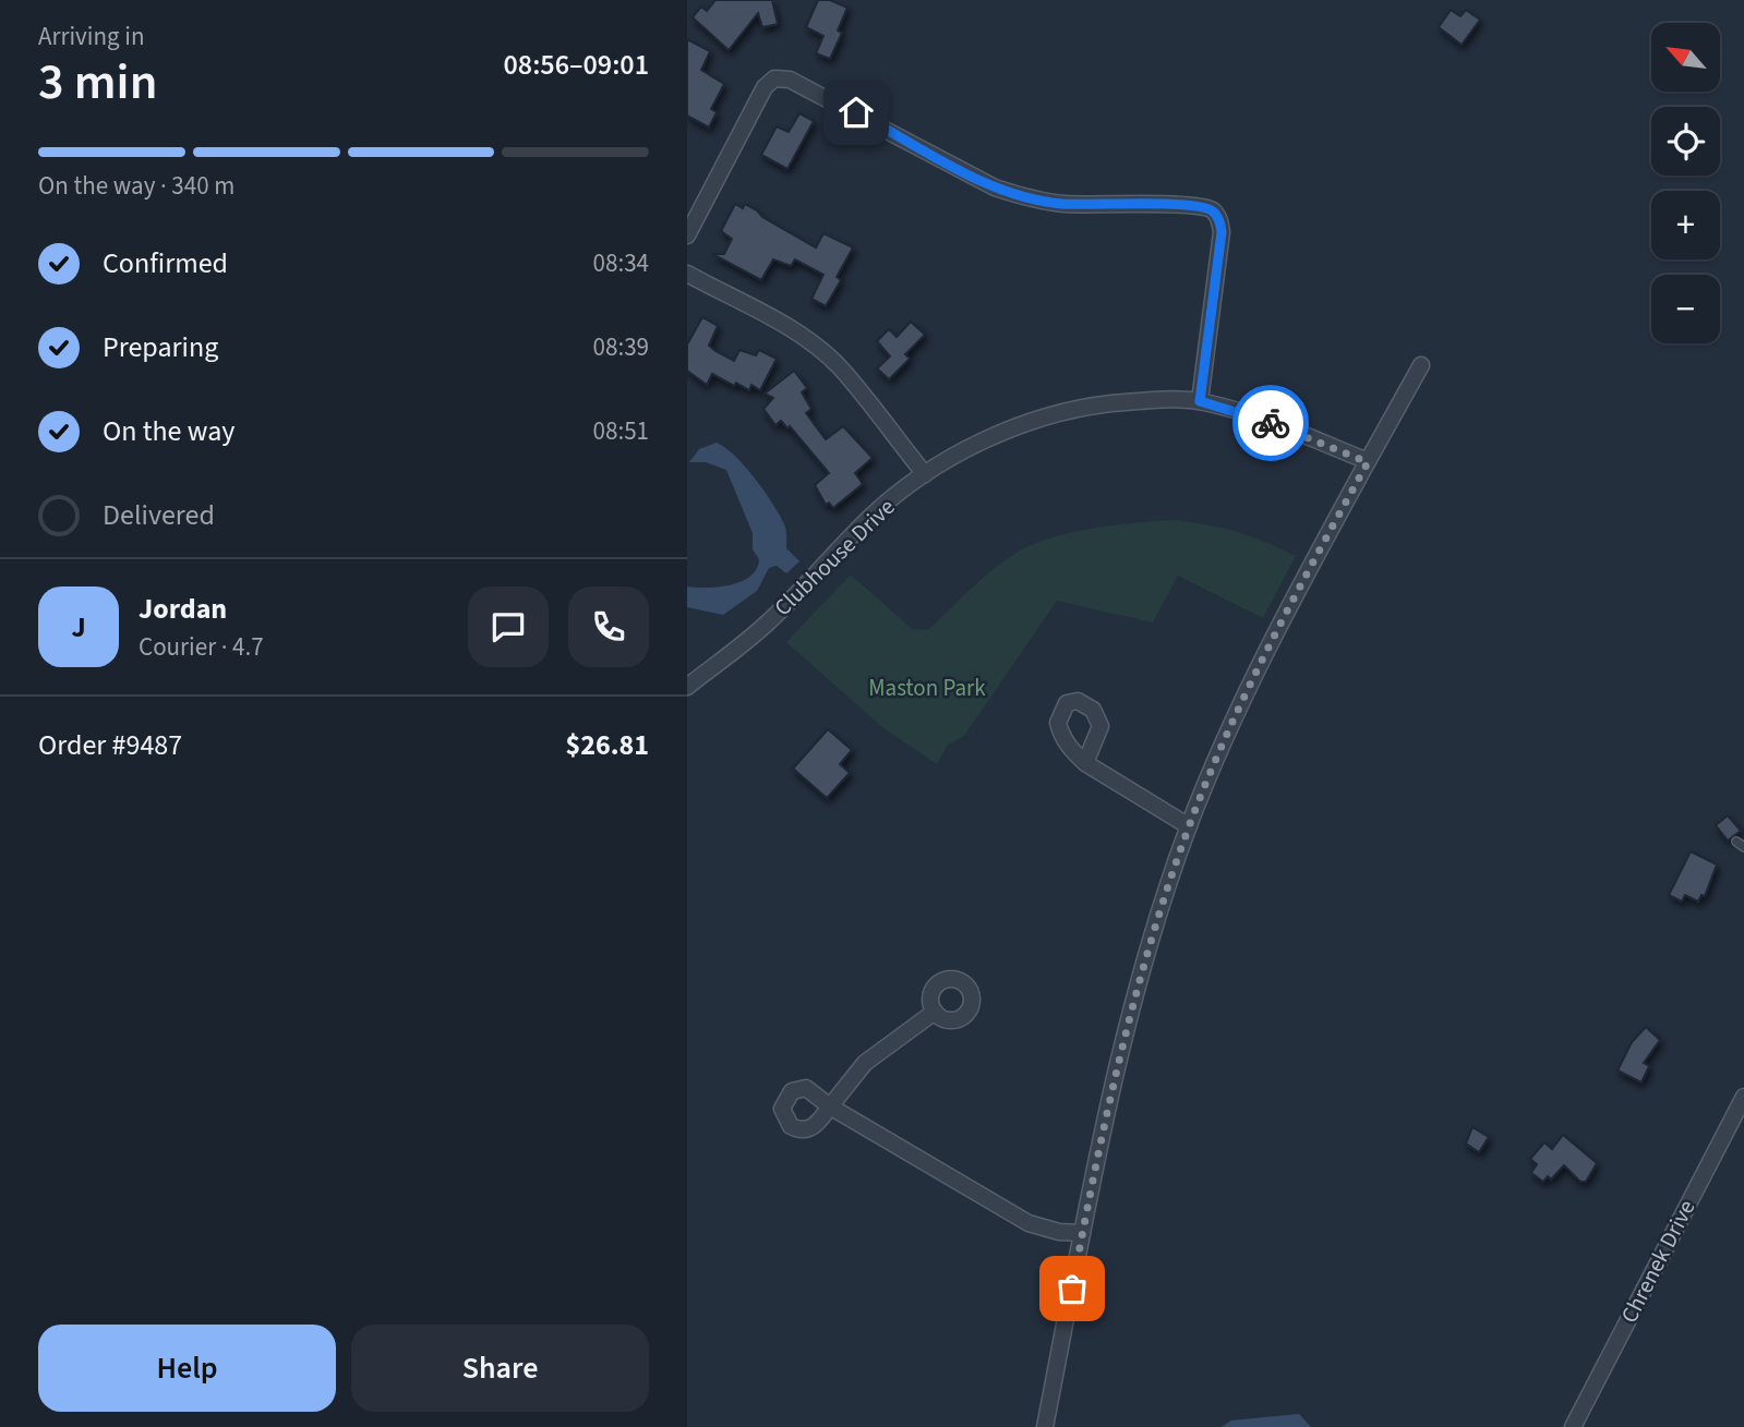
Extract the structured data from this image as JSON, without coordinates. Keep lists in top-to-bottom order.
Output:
{
  "streets": {
    "street": ["Clubhouse Drive", "Chrenek Drive"]
  },
  "parks": ["Maston Park"],
  "north": "top left",
  "page": {
    "heading": ["3 min", "Arriving in", "08:56–09:01"],
    "panel": [
      "Jordan",
      "Courier · 4.7",
      "Order #9487",
      "$26.81"
    ],
    "map_buttons": ["+", "−"],
    "bar": "On the way · 340 m",
    "list": [
      ["Confirmed", "08:34"],
      ["Preparing", "08:39"],
      ["On the way", "08:51"],
      "Delivered"
    ],
    "round": "J",
    "buttons": ["Help", "Share"]
  }
}
